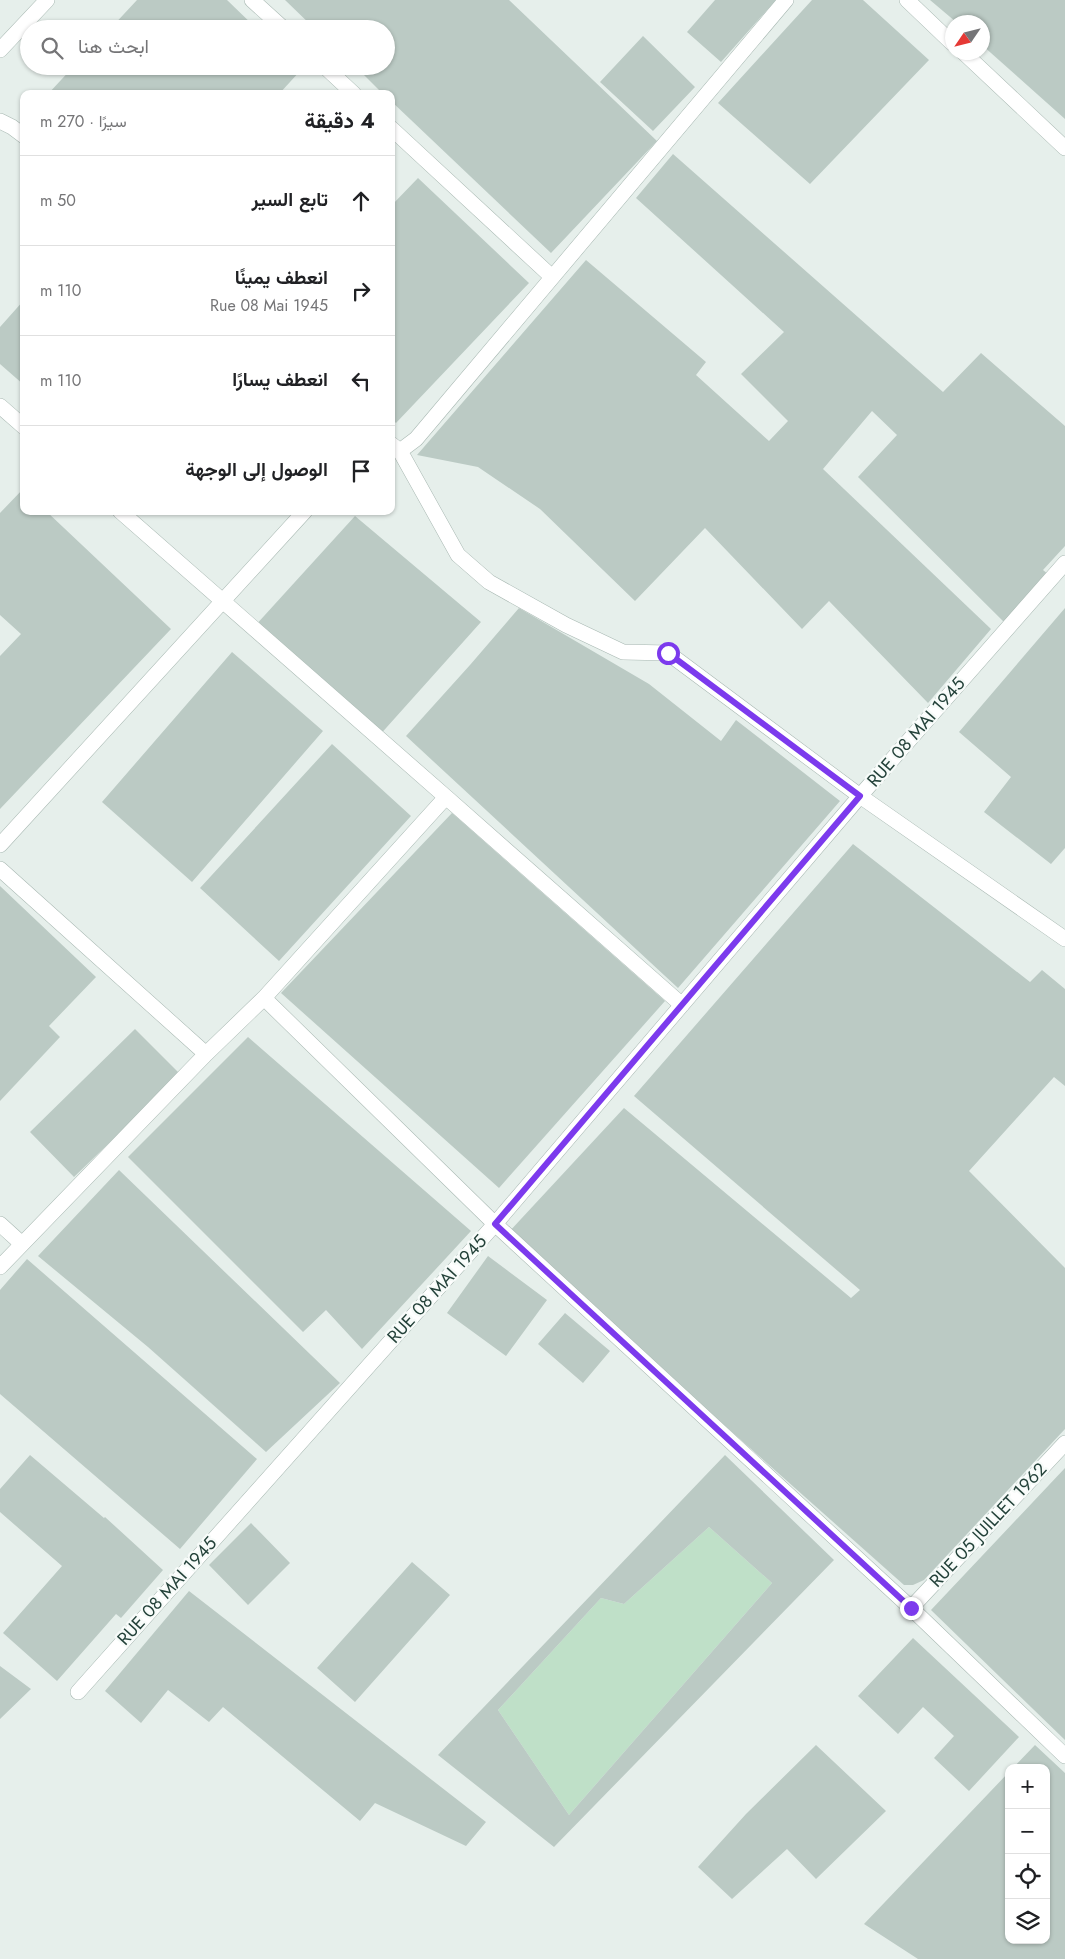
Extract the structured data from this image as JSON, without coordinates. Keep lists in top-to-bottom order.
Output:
{
  "streets": {
    "street": ["RUE 08 MAI 1945", "RUE 05 JUILLET 1962"]
  },
  "north": "bottom left",
  "page": {
    "search": "ابحث هنا",
    "heading": ["4 دقيقة", "سيرًا · 270 m"],
    "list": [
      ["تابع السير", "50 m"],
      ["انعطف يمينًا", "Rue 08 Mai 1945", "110 m"],
      ["انعطف يسارًا", "110 m"],
      "الوصول إلى الوجهة"
    ],
    "map_buttons": ["+", "−"]
  }
}
